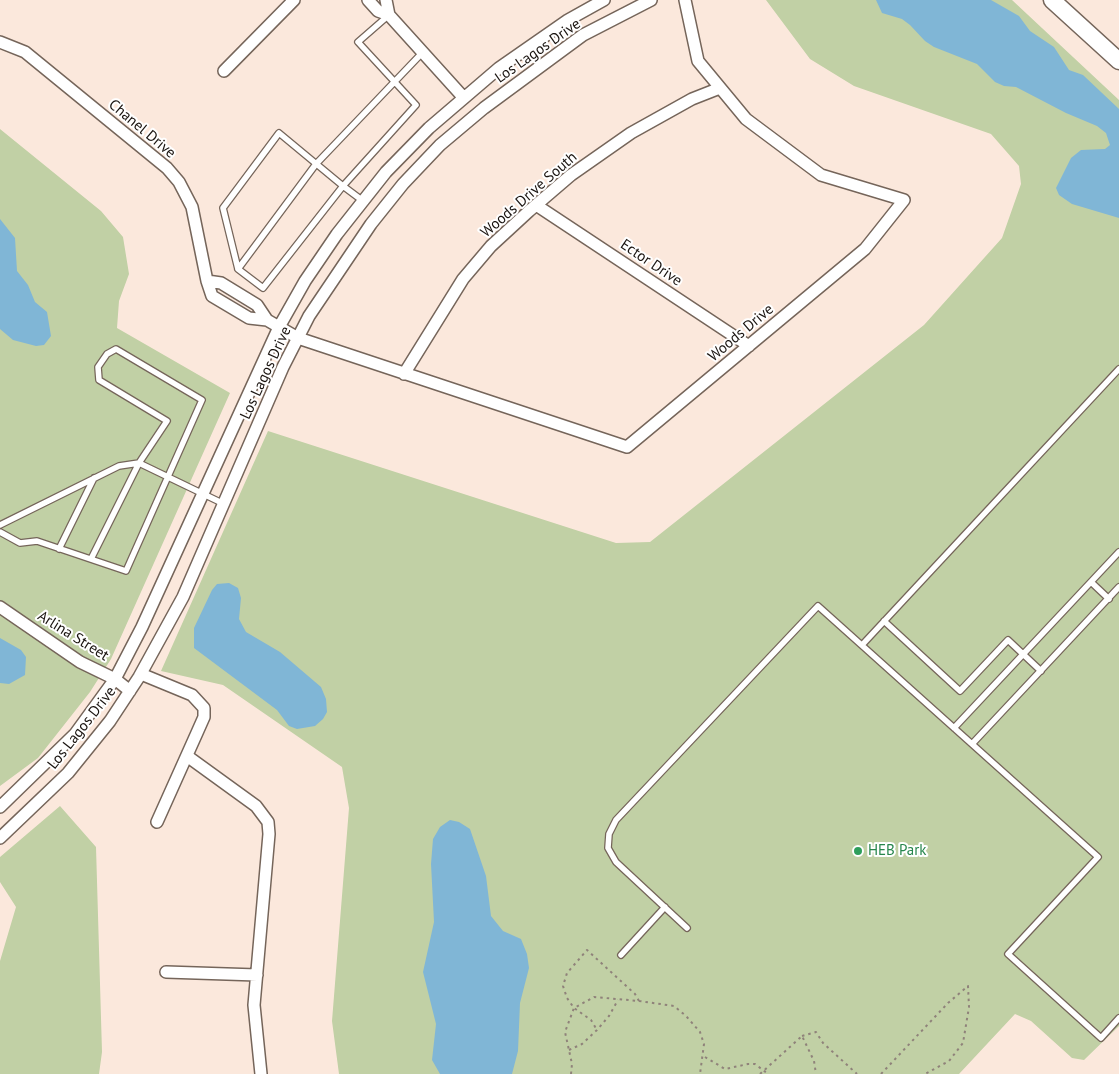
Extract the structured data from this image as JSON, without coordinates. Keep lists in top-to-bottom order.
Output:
{
  "streets": {
    "street": [
      "Los Lagos Drive",
      "Chanel Drive",
      "Woods Drive South",
      "Ector Drive",
      "Woods Drive",
      "Arlina Street"
    ]
  },
  "crossings": [
    ["Los Lagos Drive", "Woods Drive"],
    ["Los Lagos Drive", "Arlina Street"],
    ["Chanel Drive", "Woods Drive"],
    ["Woods Drive South", "Ector Drive"],
    ["Woods Drive South", "Woods Drive"],
    ["Ector Drive", "Woods Drive"]
  ],
  "places": ["HEB Park"]
}
